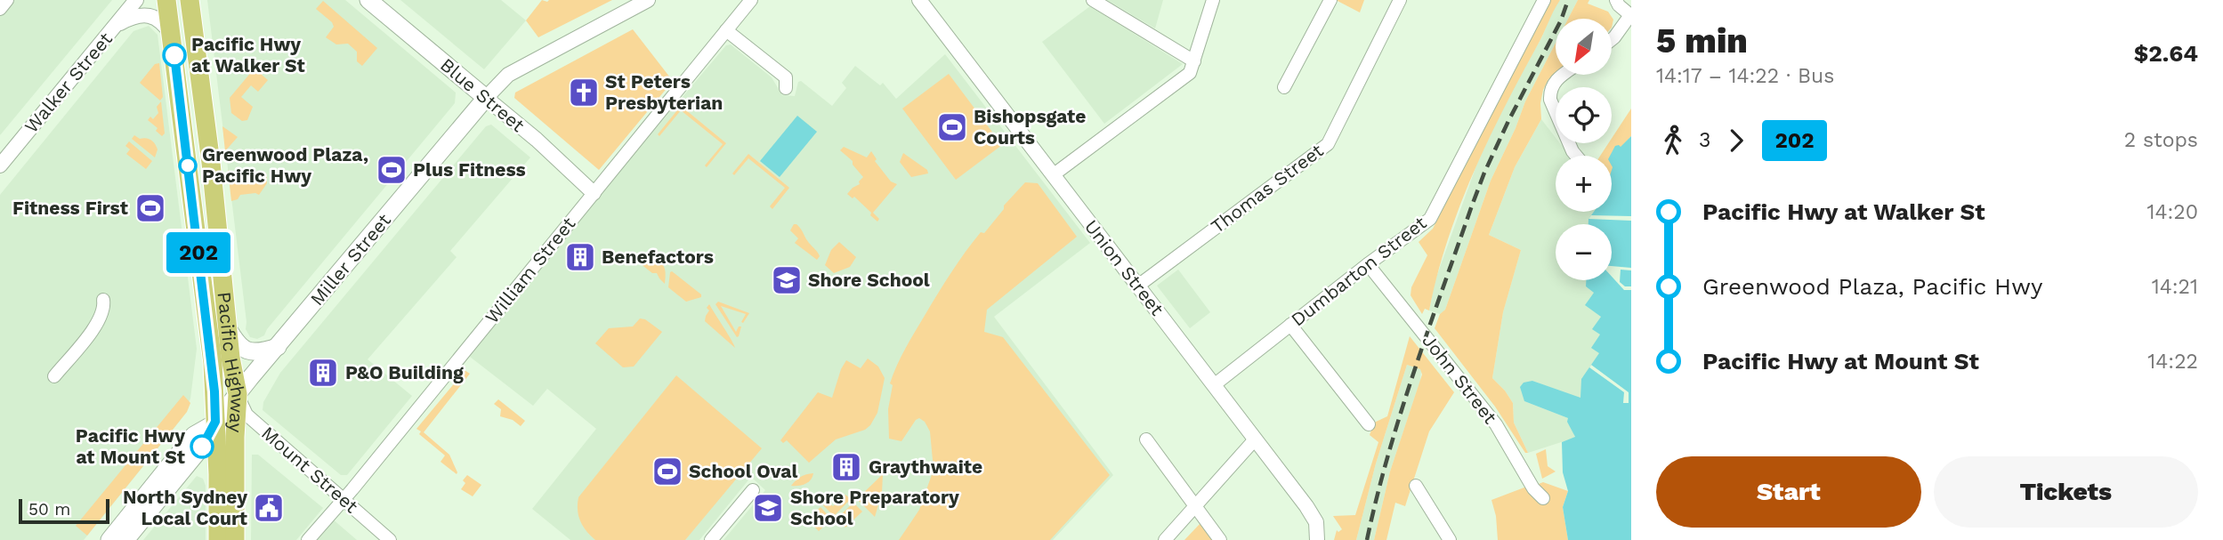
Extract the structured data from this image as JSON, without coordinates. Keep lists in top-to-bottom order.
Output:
{
  "streets": {
    "main road": ["Blue Street", "Miller Street", "Pacific Highway"],
    "street": [
      "Walker Street",
      "Thomas Street",
      "Union Street",
      "William Street",
      "Dumbarton Street",
      "John Street",
      "Mount Street"
    ]
  },
  "crossings": [
    ["Blue Street", "Miller Street"],
    ["Blue Street", "William Street"],
    ["Thomas Street", "Union Street"],
    ["Miller Street", "Pacific Highway"],
    ["Miller Street", "Mount Street"],
    ["Union Street", "Dumbarton Street"],
    ["William Street", "Mount Street"],
    ["Dumbarton Street", "John Street"],
    ["Pacific Highway", "Mount Street"]
  ],
  "places": {
    "other": ["Pacific Hwy at Walker St", "Greenwood Plaza, Pacific Hwy", "Pacific Hwy at Mount St"],
    "church": ["St Peters Presbyterian"],
    "sports": [
      "Bishopsgate Courts",
      "Plus Fitness",
      "Fitness First",
      "School Oval"
    ],
    "building": ["Benefactors", "P&O Building", "Graythwaite"],
    "school or university": ["Shore School", "Shore Preparatory School"],
    "public building": ["North Sydney Local Court"]
  },
  "lines": ["bus line 202"],
  "scale_bar": "50 m",
  "north": "bottom left",
  "page": {
    "on_map": "202",
    "heading": ["5 min", "14:17 – 14:22 · Bus", "$2.64"],
    "map_buttons": ["+", "−"],
    "legs": ["3", "202", "2 stops"],
    "list": [
      {
        "name": "Pacific Hwy at Walker St",
        "value": "14:20"
      },
      {
        "name": "Greenwood Plaza, Pacific Hwy",
        "value": "14:21"
      },
      {
        "name": "Pacific Hwy at Mount St",
        "value": "14:22"
      }
    ],
    "buttons": ["Start", "Tickets"],
    "scale": "50 m"
  }
}
